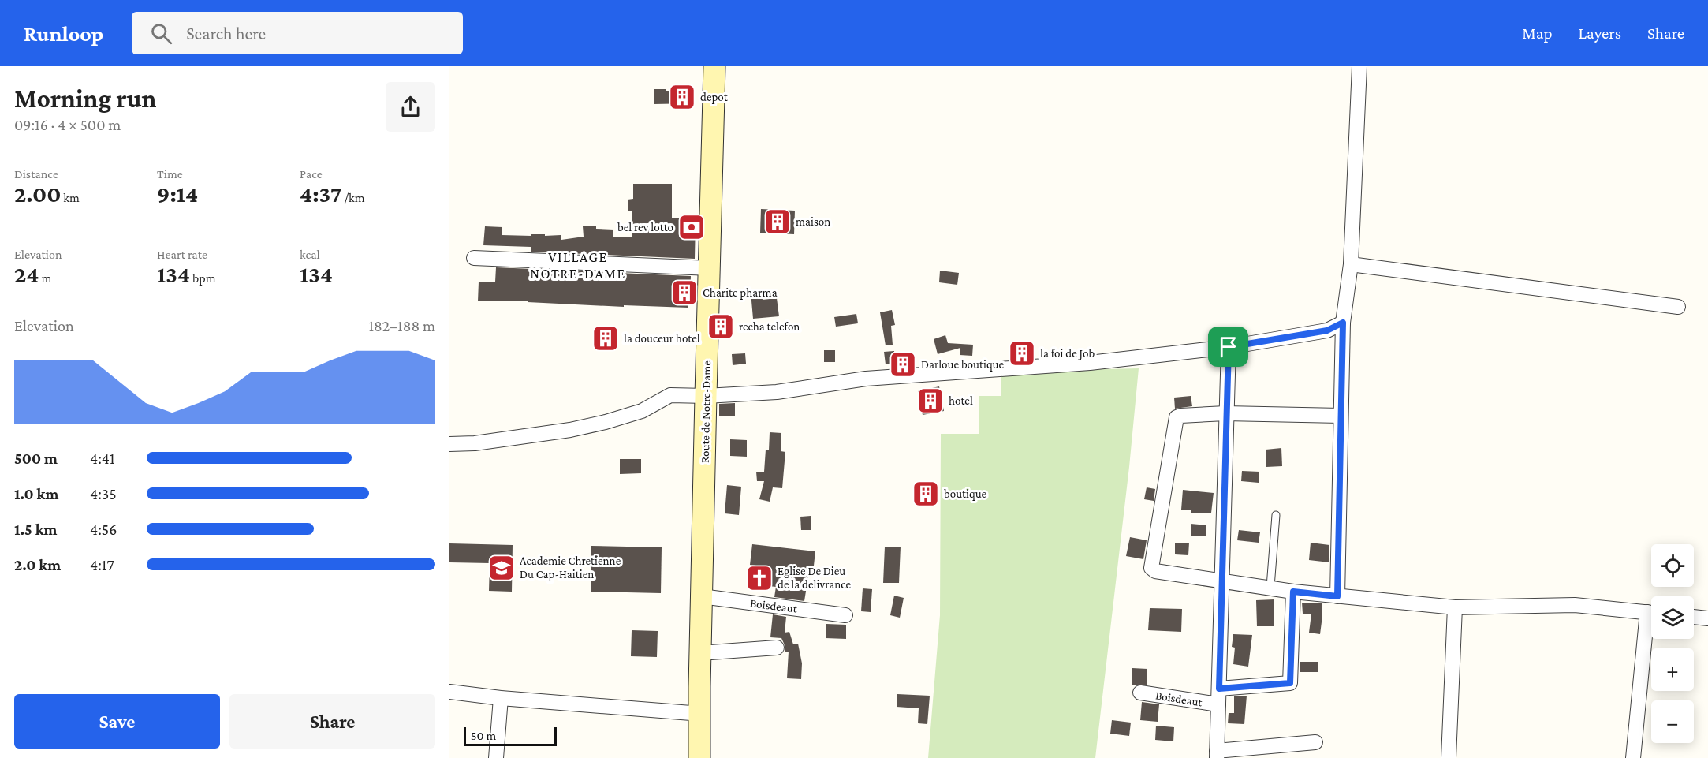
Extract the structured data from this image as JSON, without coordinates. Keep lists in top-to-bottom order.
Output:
{
  "streets": {
    "street": ["Route de Notre-Dame", "Boisdeaut"]
  },
  "crossings": [
    ["Route de Notre-Dame", "Boisdeaut"]
  ],
  "districts": ["VILLAGE NOTRE-DAME"],
  "places": {
    "building": [
      "depot",
      "maison",
      "Charite pharma",
      "recha telefon",
      "la douceur hotel",
      "la foi de Job",
      "Darloue boutique",
      "hotel",
      "boutique"
    ],
    "bank": ["bel rev lotto"],
    "school or university": ["Academie Chretienne Du Cap-Haitien"],
    "church": ["Eglise De Dieu de la delivrance"]
  },
  "scale_bar": "50 m",
  "page": {
    "header": "Runloop",
    "search": "Search here",
    "nav": ["Map", "Layers", "Share"],
    "heading": ["Morning run", "09:16 · 4 × 500 m"],
    "stats": [
      ["Distance", "2.00 km"],
      ["Time", "9:14"],
      ["Pace", "4:37 /km"],
      ["Elevation", "24 m"],
      ["Heart rate", "134 bpm"],
      ["kcal", "134"]
    ],
    "chart": ["Elevation", "182–188 m"],
    "list": [
      {
        "name": "500 m",
        "note": "4:41"
      },
      {
        "name": "1.0 km",
        "note": "4:35"
      },
      {
        "name": "1.5 km",
        "note": "4:56"
      },
      {
        "name": "2.0 km",
        "note": "4:17"
      }
    ],
    "map_buttons": ["+", "−"],
    "buttons": ["Save", "Share"],
    "scale": "50 m"
  }
}
